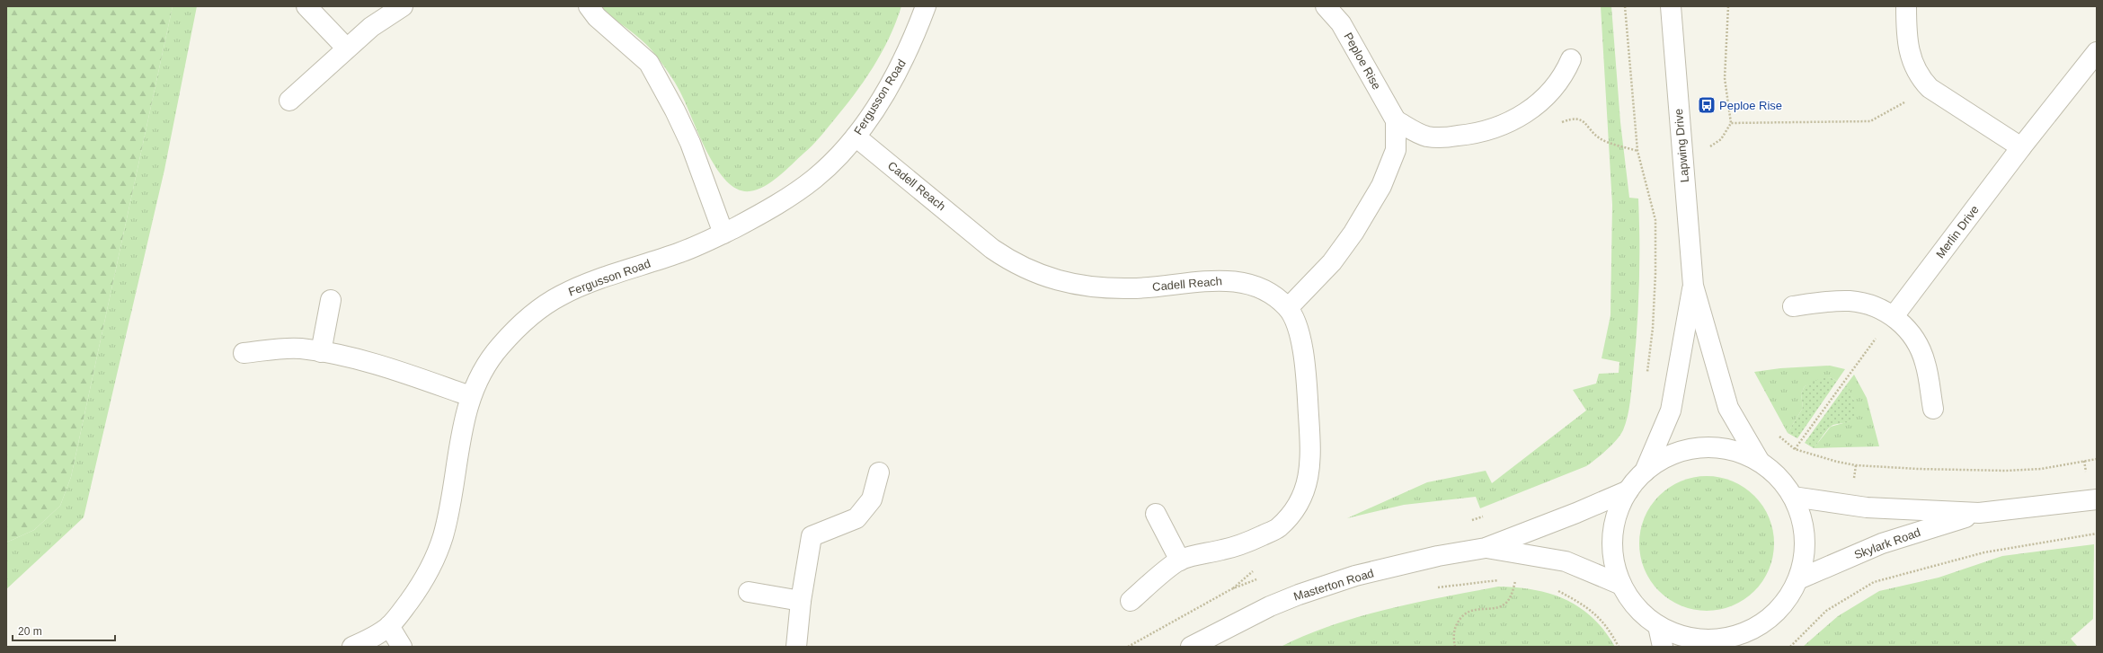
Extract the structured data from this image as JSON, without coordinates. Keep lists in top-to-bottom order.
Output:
{
  "streets": {
    "street": [
      "Peploe Rise",
      "Fergusson Road",
      "Lapwing Drive",
      "Cadell Reach",
      "Merlin Drive",
      "Skylark Road",
      "Masterton Road"
    ]
  },
  "crossings": [
    ["Fergusson Road", "Cadell Reach"]
  ],
  "places": {
    "bus stop": ["Peploe Rise"]
  },
  "scale_bar": "20 m"
}
